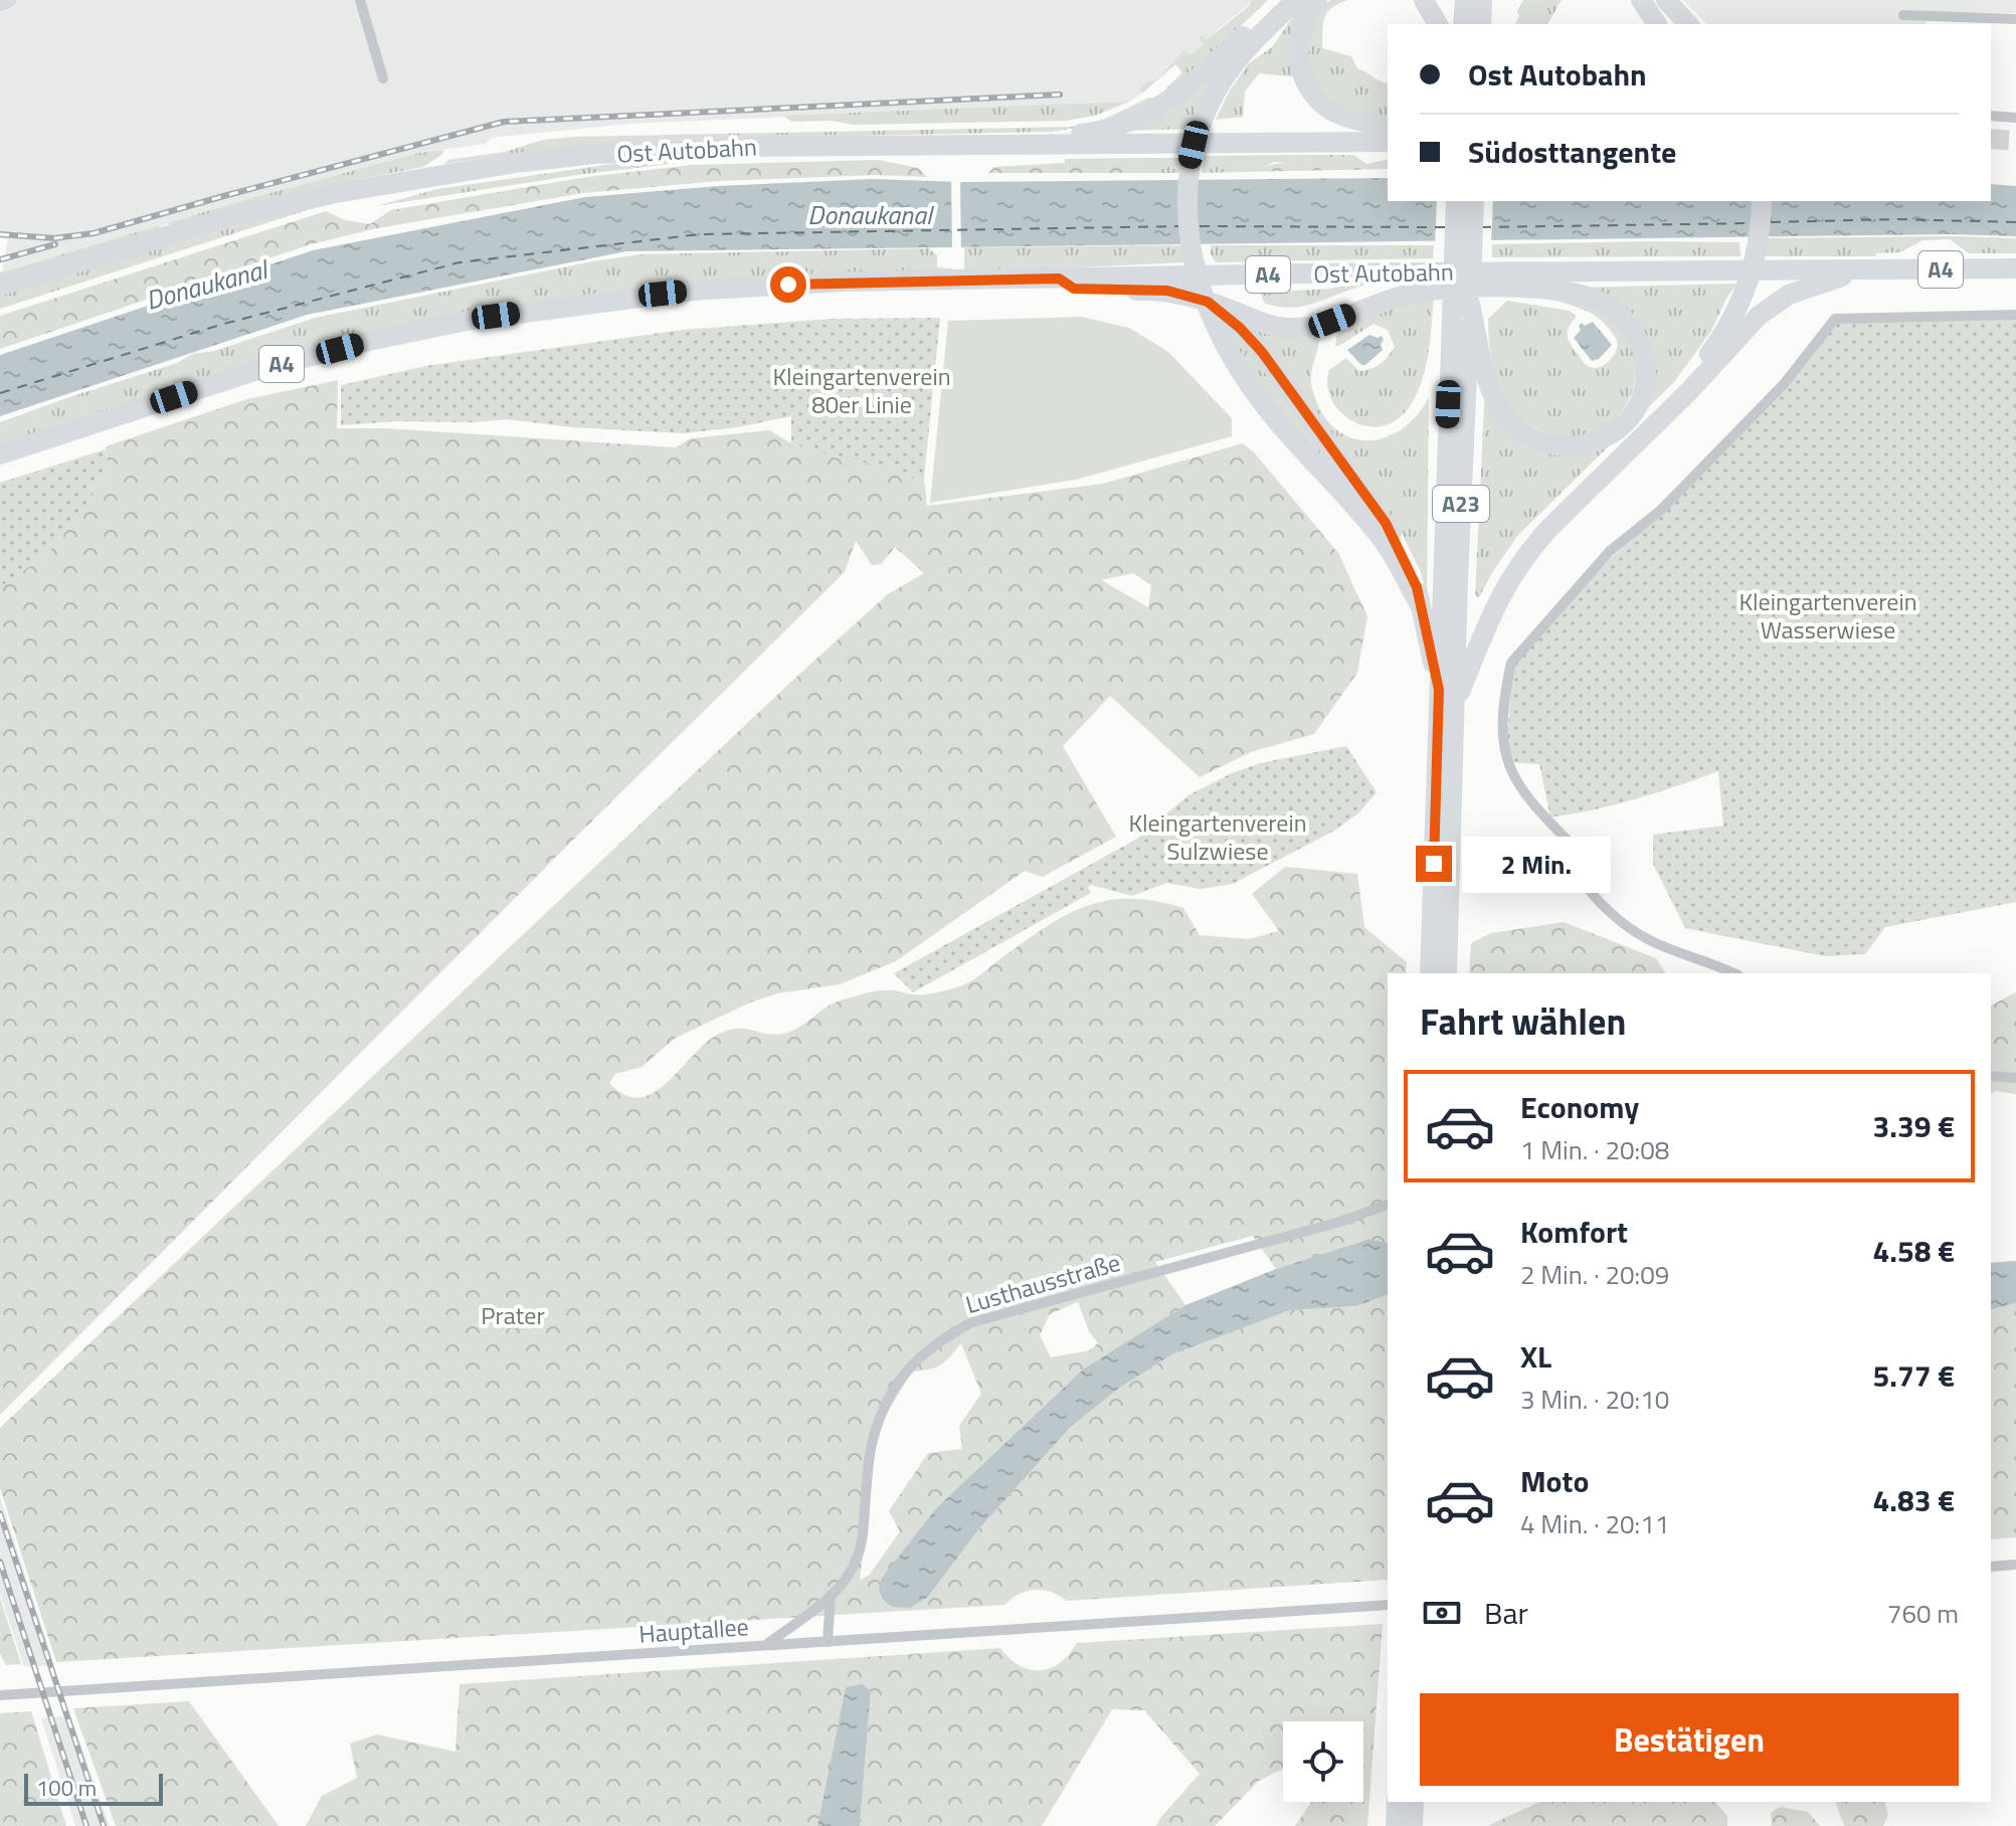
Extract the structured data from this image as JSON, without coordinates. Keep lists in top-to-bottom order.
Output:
{
  "streets": {
    "highway": ["Ost Autobahn", "A4", "A23"],
    "street": ["Lusthausstraße", "Hauptallee"]
  },
  "crossings": [
    ["Lusthausstraße", "Hauptallee"]
  ],
  "water": ["Donaukanal"],
  "parks": [
    "Kleingartenverein 80er Linie",
    "Kleingartenverein Wasserwiese",
    "Kleingartenverein Sulzwiese",
    "Prater"
  ],
  "scale_bar": "100 m",
  "page": {
    "banner": ["Ost Autobahn", "Südosttangente"],
    "bubble": "2 Min.",
    "heading": "Fahrt wählen",
    "list": [
      {
        "name": "Economy",
        "note": "1 Min. · 20:08",
        "value": "3.39 €"
      },
      {
        "name": "Komfort",
        "note": "2 Min. · 20:09",
        "value": "4.58 €"
      },
      {
        "name": "XL",
        "note": "3 Min. · 20:10",
        "value": "5.77 €"
      },
      {
        "name": "Moto",
        "note": "4 Min. · 20:11",
        "value": "4.83 €"
      }
    ],
    "pay": ["Bar", "760 m"],
    "buttons": "Bestätigen",
    "scale": "100 m"
  }
}
